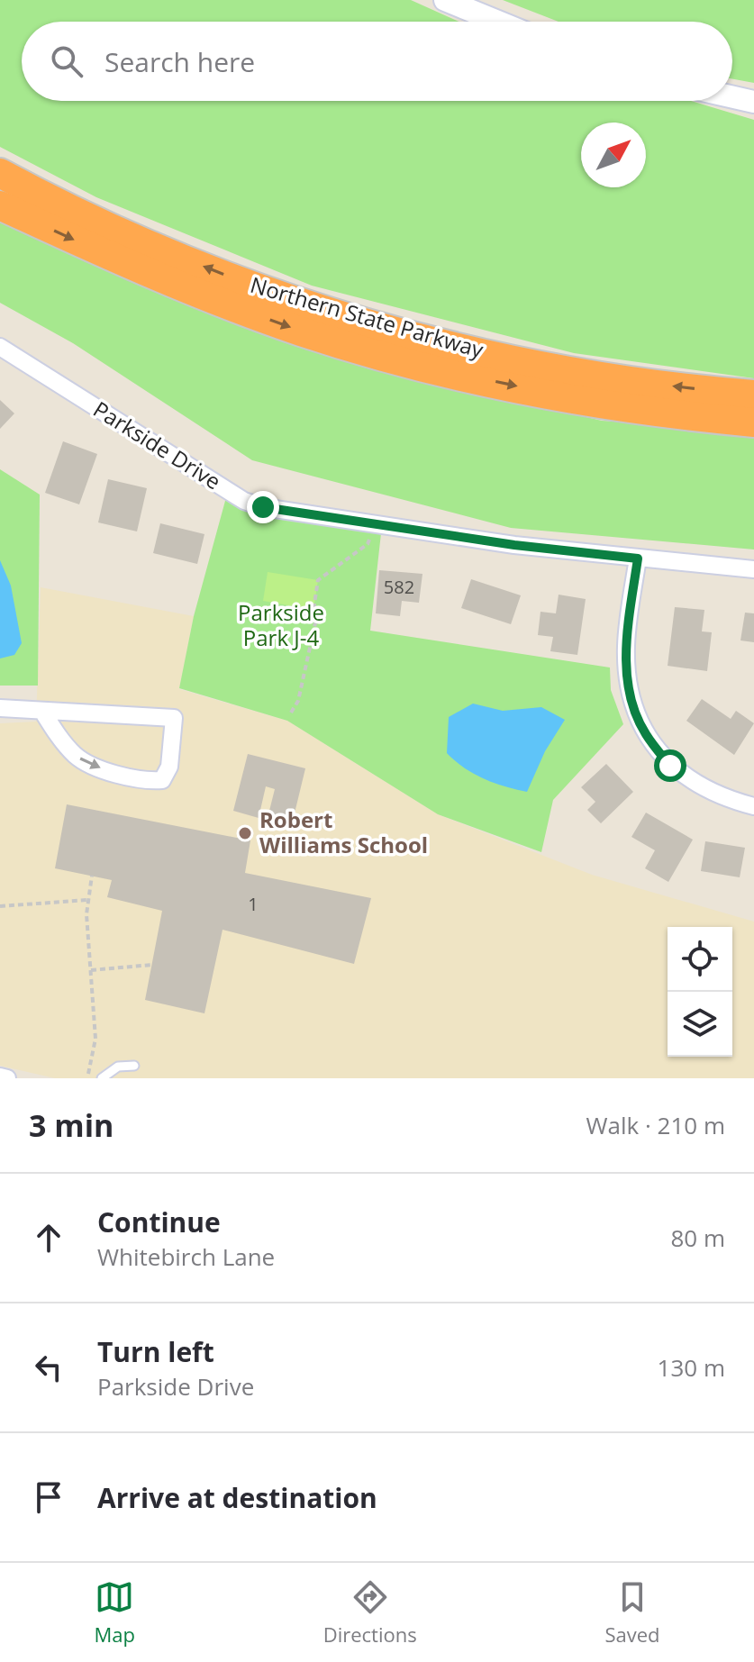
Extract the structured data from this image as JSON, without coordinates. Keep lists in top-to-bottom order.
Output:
{
  "streets": {
    "highway": ["Northern State Parkway"],
    "street": ["Parkside Drive"]
  },
  "parks": ["Parkside Park J-4"],
  "places": ["Robert Williams School"],
  "house_numbers": ["582", "1"],
  "north": "top right",
  "page": {
    "search": "Search here",
    "heading": ["3 min", "Walk · 210 m"],
    "list": [
      ["Continue", "Whitebirch Lane", "80 m"],
      ["Turn left", "Parkside Drive", "130 m"],
      "Arrive at destination"
    ],
    "nav": ["Map", "Directions", "Saved"]
  }
}
